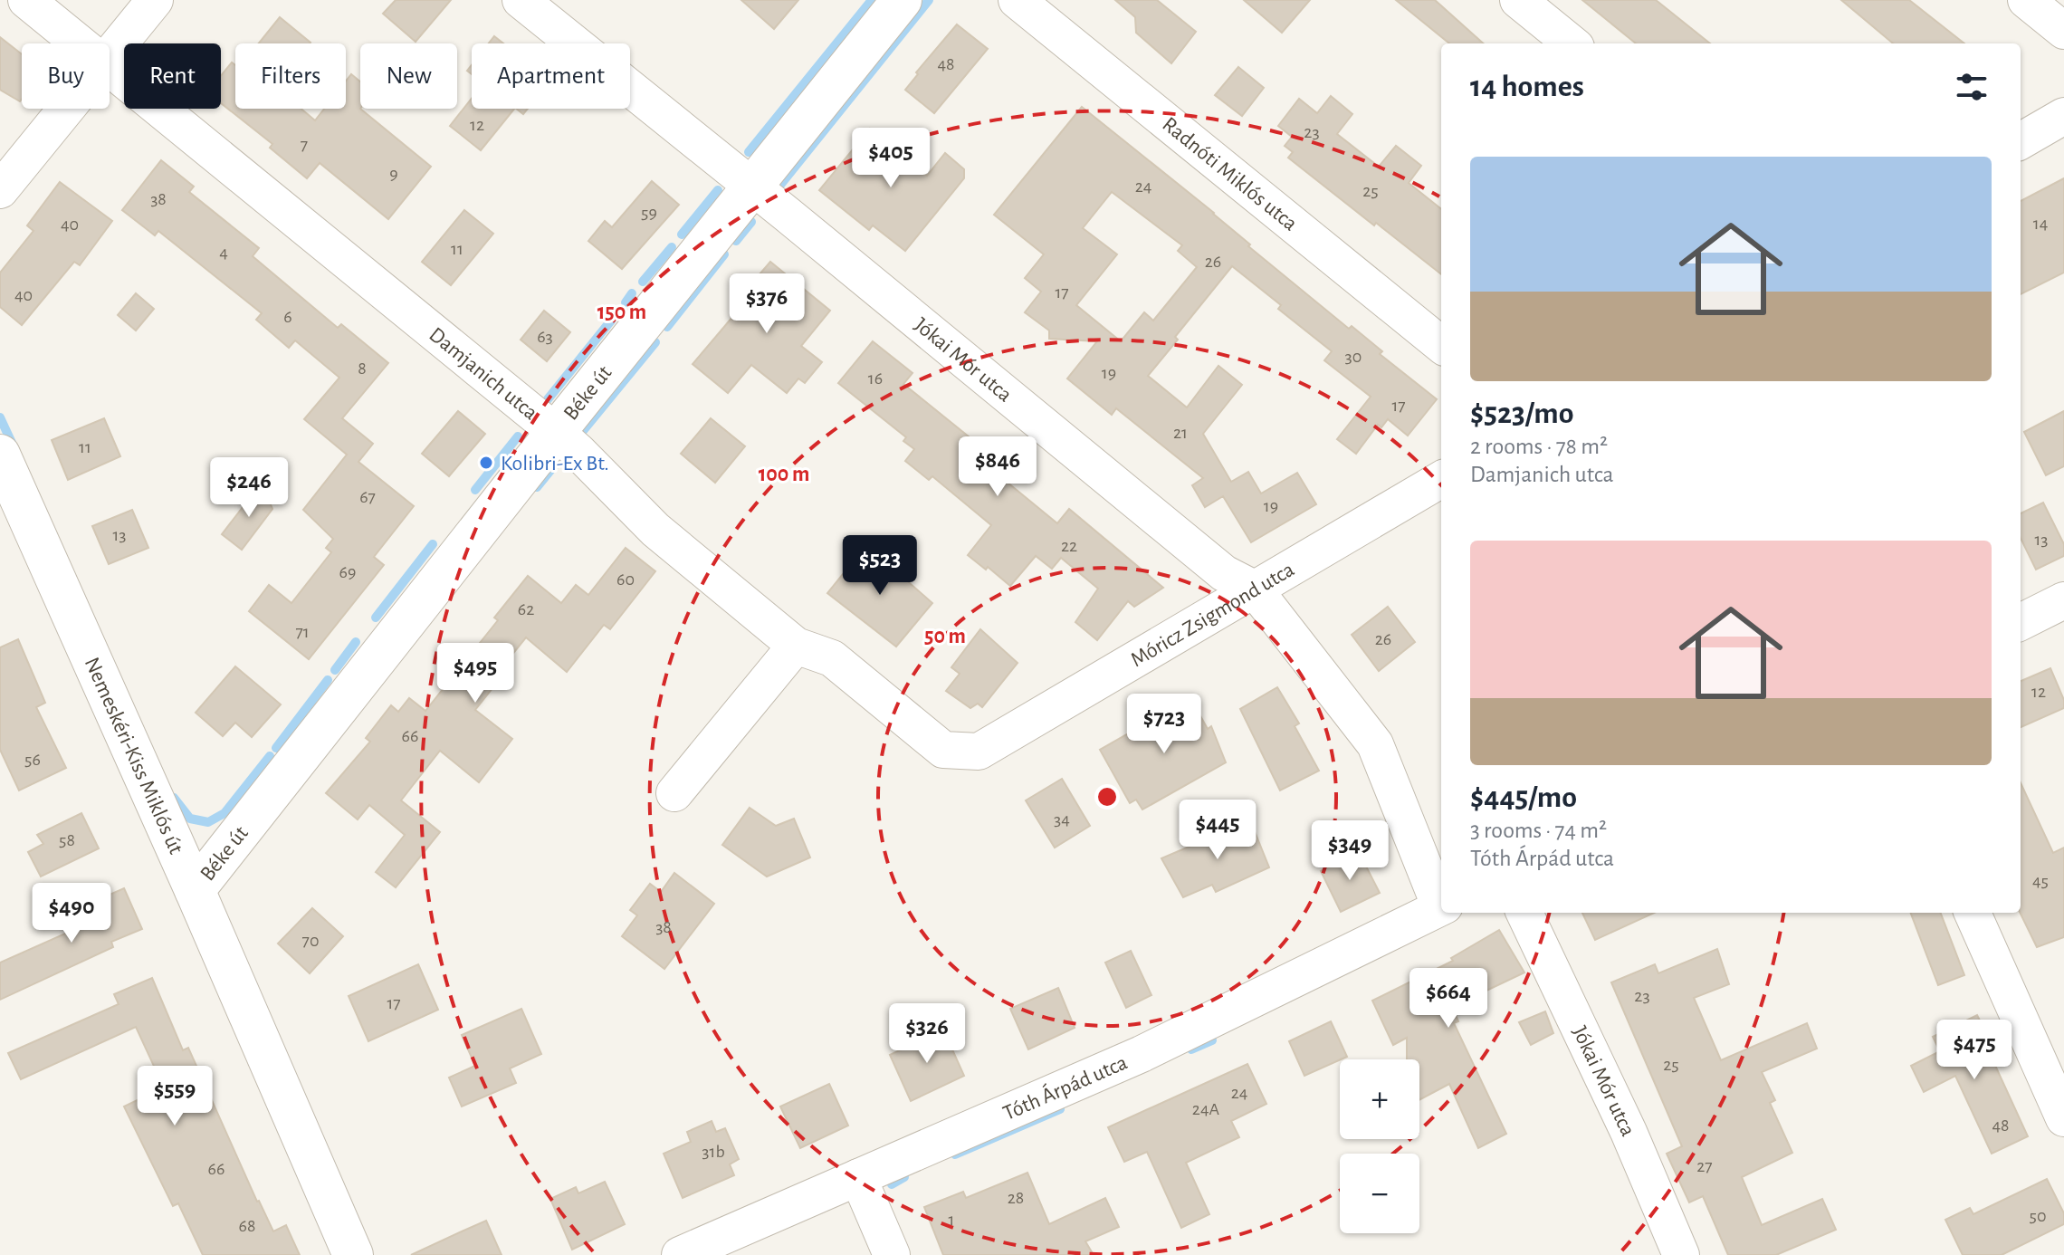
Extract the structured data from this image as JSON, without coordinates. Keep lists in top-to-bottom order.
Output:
{
  "streets": {
    "street": [
      "Radnóti Miklós utca",
      "Jókai Mór utca",
      "Damjanich utca",
      "Béke út",
      "Móricz Zsigmond utca",
      "Nemeskéri-Kiss Miklós út",
      "Tóth Árpád utca"
    ]
  },
  "crossings": [
    ["Jókai Mór utca", "Béke út"],
    ["Jókai Mór utca", "Móricz Zsigmond utca"],
    ["Damjanich utca", "Béke út"],
    ["Damjanich utca", "Móricz Zsigmond utca"],
    ["Béke út", "Nemeskéri-Kiss Miklós út"]
  ],
  "places": ["Kolibri-Ex Bt."],
  "house_numbers": [
    "48",
    "12",
    "23",
    "7",
    "9",
    "24",
    "25",
    "38",
    "59",
    "14",
    "40",
    "11",
    "4",
    "26",
    "17",
    "40",
    "6",
    "63",
    "30",
    "8",
    "19",
    "16",
    "17",
    "21",
    "11",
    "67",
    "19",
    "13",
    "13",
    "22",
    "69",
    "60",
    "62",
    "71",
    "26",
    "12",
    "66",
    "56",
    "34",
    "58",
    "45",
    "38",
    "70",
    "23",
    "17",
    "25",
    "24",
    "24A",
    "48",
    "31b",
    "27",
    "66",
    "28",
    "50",
    "1",
    "68"
  ],
  "page": {
    "chip": [
      "Buy",
      "Rent",
      "Filters",
      "New",
      "Apartment"
    ],
    "heading": "14 homes",
    "price": [
      "$405",
      "$376",
      "$846",
      "$246",
      "$523",
      "$495",
      "$723",
      "$445",
      "$349",
      "$490",
      "$664",
      "$326",
      "$475",
      "$559"
    ],
    "list": [
      {
        "name": "$523/mo",
        "note": "2 rooms · 78 m² · Damjanich utca"
      },
      {
        "name": "$445/mo",
        "note": "3 rooms · 74 m² · Tóth Árpád utca"
      }
    ],
    "map_buttons": ["+", "−"]
  },
  "rings": ["150 m", "100 m", "50 m"]
}
